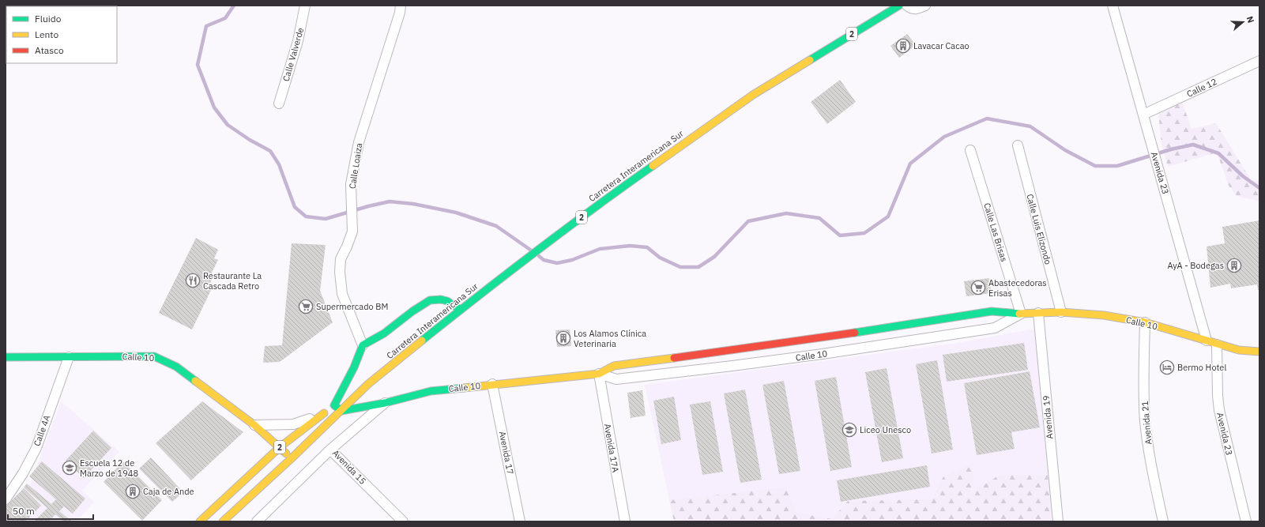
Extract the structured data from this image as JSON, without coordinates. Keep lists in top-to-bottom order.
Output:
{
  "streets": {
    "main road": ["2", "Carretera Interamericana Sur", "Calle 10"],
    "street": [
      "Calle Valverde",
      "Calle 12",
      "Calle Loaiza",
      "Avenida 23",
      "Calle Luis Elizondo",
      "Calle Las Brisas",
      "Avenida 19",
      "Avenida 21",
      "Calle 4A",
      "Avenida 17A",
      "Avenida 17",
      "Avenida 15"
    ]
  },
  "crossings": [
    ["Calle 12", "Avenida 23"],
    ["Carretera Interamericana Sur", "Calle 10"],
    ["Avenida 23", "Calle 10"],
    ["Calle Luis Elizondo", "Calle 10"],
    ["Calle Las Brisas", "Calle 10"],
    ["Calle 10", "Avenida 19"],
    ["Calle 10", "Avenida 21"],
    ["Calle 10", "Calle 4A"],
    ["Calle 10", "Avenida 17A"],
    ["Calle 10", "Avenida 17"],
    ["Calle 10", "Avenida 15"]
  ],
  "places": {
    "building": [
      "Lavacar Cacao",
      "AyA - Bodegas",
      "Los Alamos Clínica Veterinaria",
      "Caja de Ande"
    ],
    "restaurant": ["Restaurante La Cascada Retro"],
    "supermarket": ["Abastecedoras Erisas", "Supermercado BM"],
    "hotel": ["Bermo Hotel"],
    "school or university": ["Liceo Unesco", "Escuela 12 de Marzo de 1948"]
  },
  "legend": ["Fluido", "Lento", "Atasco"],
  "scale_bar": "50 m",
  "north": "right"
}
